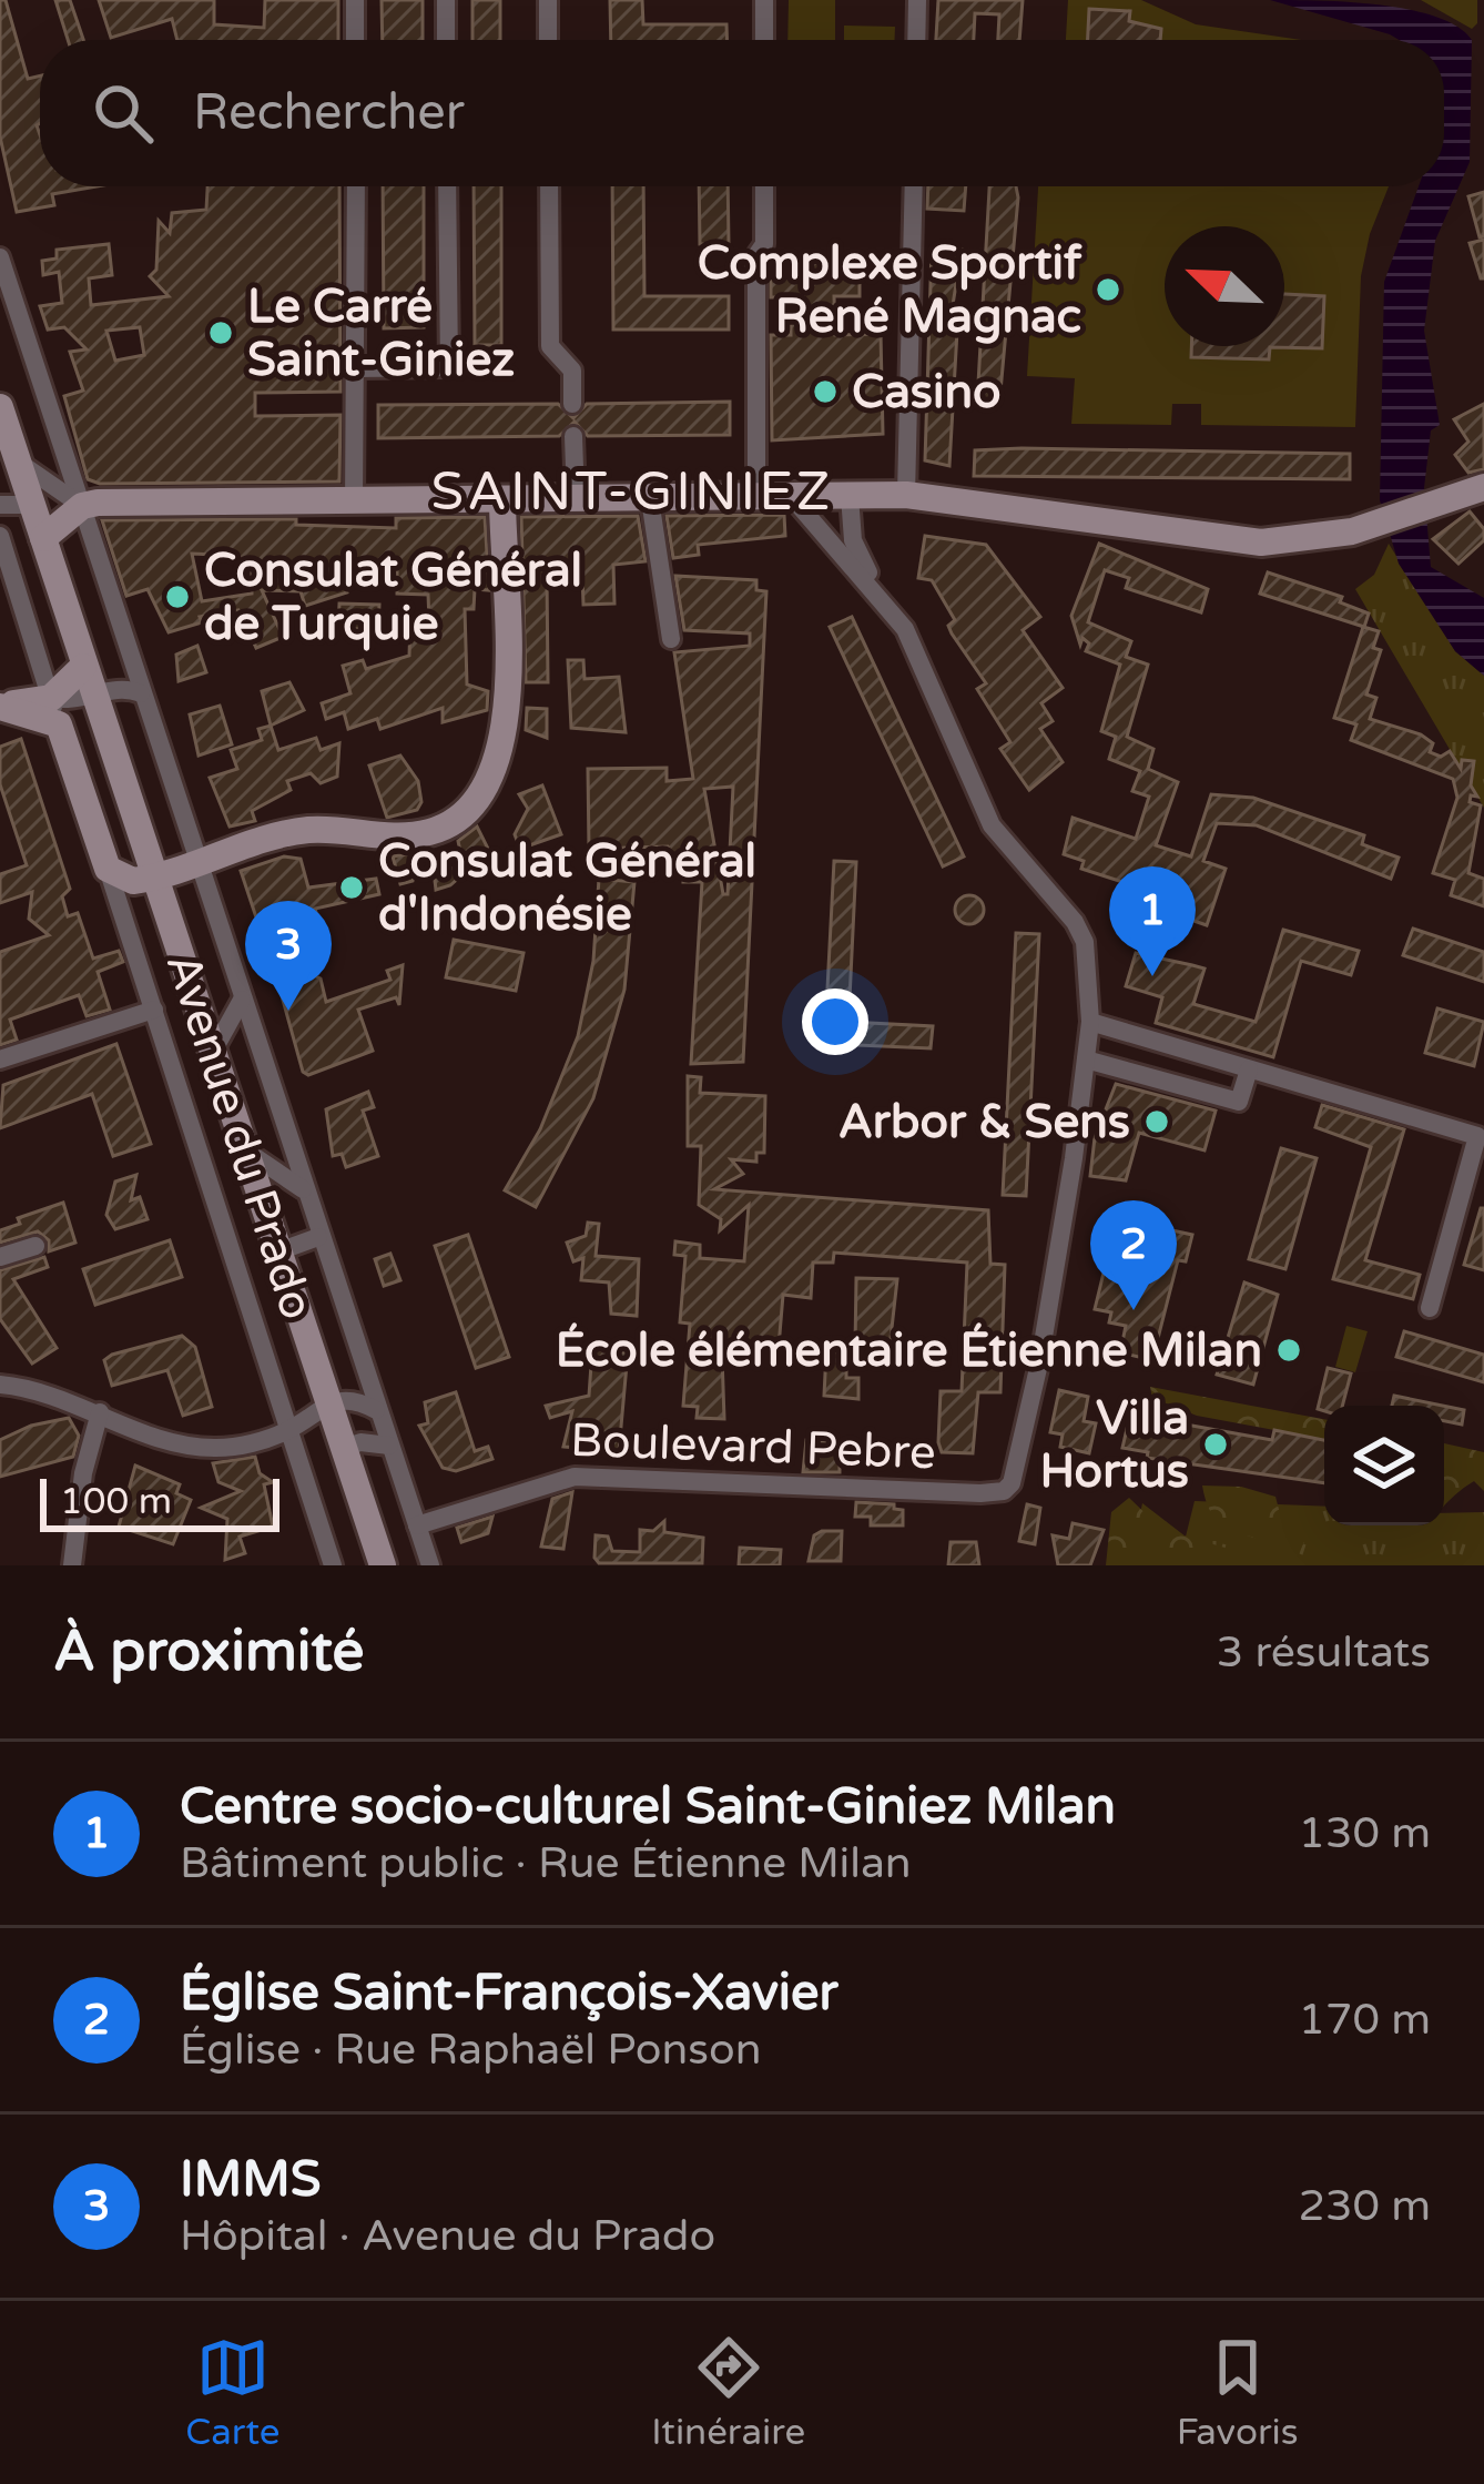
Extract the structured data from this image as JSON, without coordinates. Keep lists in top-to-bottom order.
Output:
{
  "streets": {
    "street": ["Avenue du Prado", "Boulevard Pebre"]
  },
  "crossings": [
    ["Avenue du Prado", "Boulevard Pebre"]
  ],
  "districts": ["SAINT-GINIEZ"],
  "places": [
    "Complexe Sportif René Magnac",
    "Le Carré Saint-Giniez",
    "Casino",
    "Consulat Général de Turquie",
    "Consulat Général d'Indonésie",
    "Arbor & Sens",
    "École élémentaire Étienne Milan",
    "Villa Hortus"
  ],
  "scale_bar": "100 m",
  "north": "top left",
  "page": {
    "search": "Rechercher",
    "pins": ["1", "3", "2"],
    "scale": "100 m",
    "heading": ["À proximité", "3 résultats"],
    "list": [
      {
        "mark": "1",
        "name": "Centre socio-culturel Saint-Giniez Milan",
        "note": "Bâtiment public · Rue Étienne Milan",
        "value": "130 m"
      },
      {
        "mark": "2",
        "name": "Église Saint-François-Xavier",
        "note": "Église · Rue Raphaël Ponson",
        "value": "170 m"
      },
      {
        "mark": "3",
        "name": "IMMS",
        "note": "Hôpital · Avenue du Prado",
        "value": "230 m"
      }
    ],
    "nav": ["Carte", "Itinéraire", "Favoris"]
  }
}
